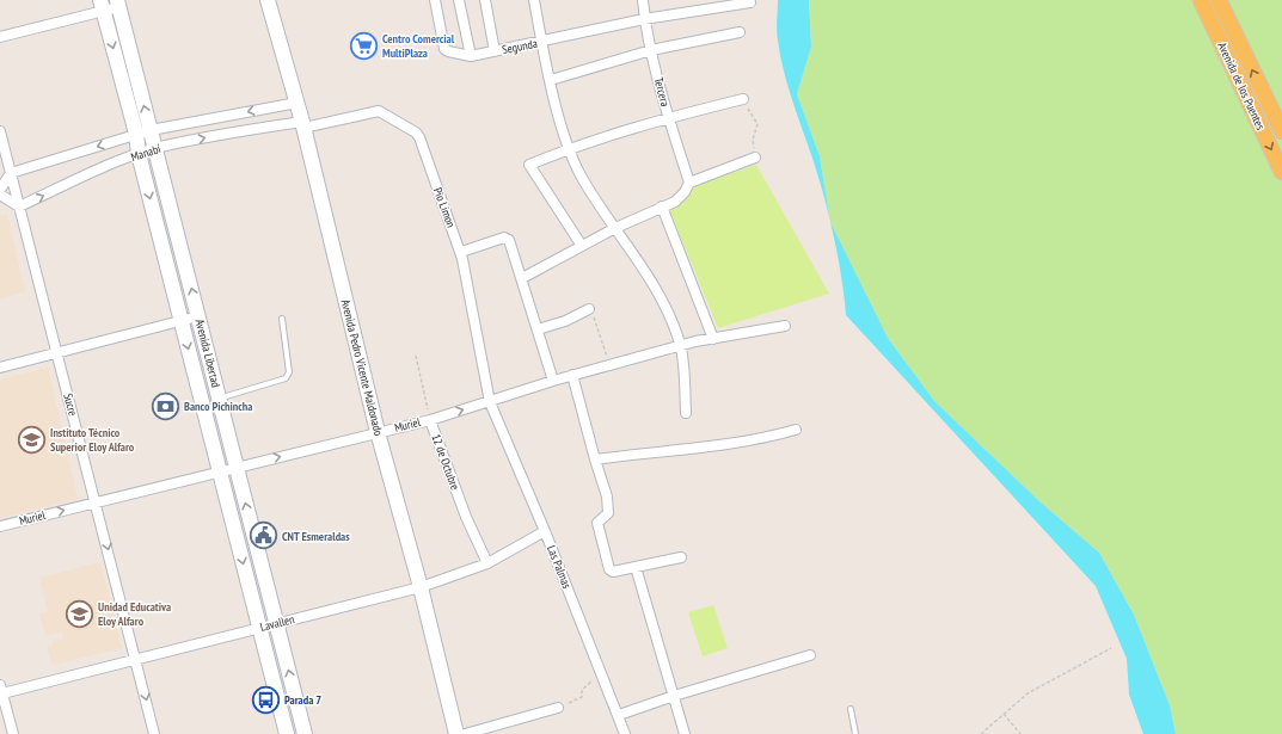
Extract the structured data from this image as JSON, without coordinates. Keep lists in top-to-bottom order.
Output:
{
  "streets": {
    "main road": ["Avenida de los Puentes"],
    "street": [
      "Segunda",
      "Tercera",
      "Manabí",
      "Pio Limon",
      "Avenida Libertad",
      "Avenida Pedro Vicente Maldonado",
      "Sucre",
      "Muriel",
      "12 de Octubre",
      "Las Palmas",
      "Lavallen"
    ]
  },
  "crossings": [
    ["Segunda", "Tercera"],
    ["Manabí", "Pio Limon"],
    ["Manabí", "Avenida Libertad"],
    ["Manabí", "Avenida Pedro Vicente Maldonado"],
    ["Manabí", "Sucre"],
    ["Pio Limon", "Avenida Pedro Vicente Maldonado"],
    ["Pio Limon", "Muriel"],
    ["Pio Limon", "Las Palmas"],
    ["Avenida Libertad", "Muriel"],
    ["Avenida Libertad", "Lavallen"],
    ["Avenida Pedro Vicente Maldonado", "Muriel"],
    ["Avenida Pedro Vicente Maldonado", "Lavallen"],
    ["Sucre", "Muriel"],
    ["Sucre", "Lavallen"],
    ["Muriel", "12 de Octubre"],
    ["Muriel", "Las Palmas"],
    ["12 de Octubre", "Lavallen"],
    ["Las Palmas", "Lavallen"]
  ],
  "one_way": ["Sucre", "Muriel"],
  "places": {
    "supermarket": ["Centro Comercial MultiPlaza"],
    "bank": ["Banco Pichincha"],
    "school or university": ["Instituto Técnico Superior Eloy Alfaro", "Unidad Educativa Eloy Alfaro"],
    "public building": ["CNT Esmeraldas"],
    "bus stop": ["Parada 7"]
  }
}
